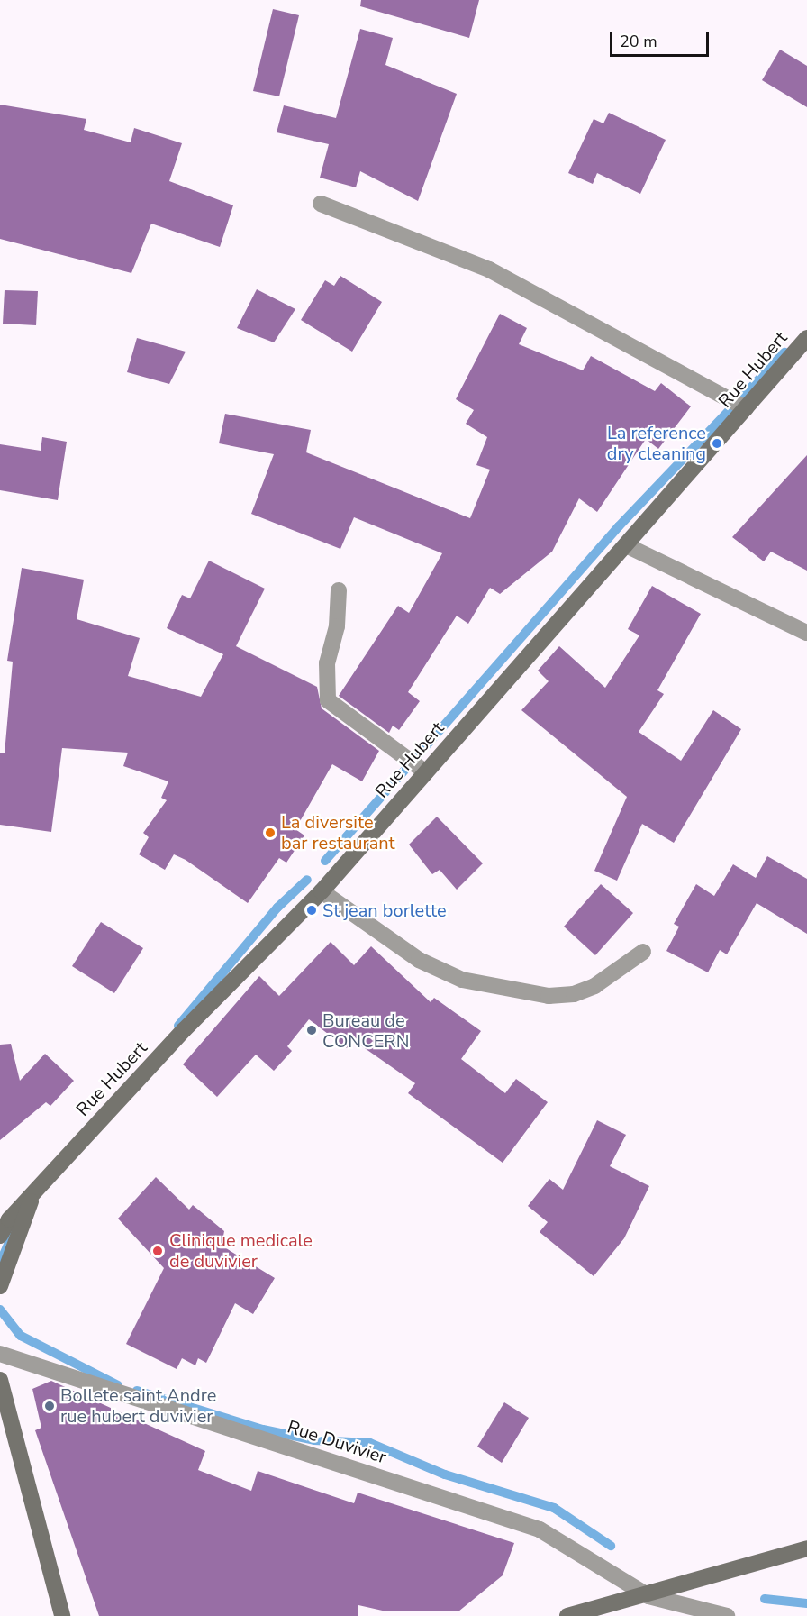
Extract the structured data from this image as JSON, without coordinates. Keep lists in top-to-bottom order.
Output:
{
  "streets": {
    "street": ["Rue Hubert", "Rue Duvivier"]
  },
  "places": [
    "La reference dry cleaning",
    "La diversite bar restaurant",
    "St jean borlette",
    "Bureau de CONCERN",
    "Clinique medicale de duvivier",
    "Bollete saint Andre rue hubert duvivier"
  ],
  "scale_bar": "20 m"
}
